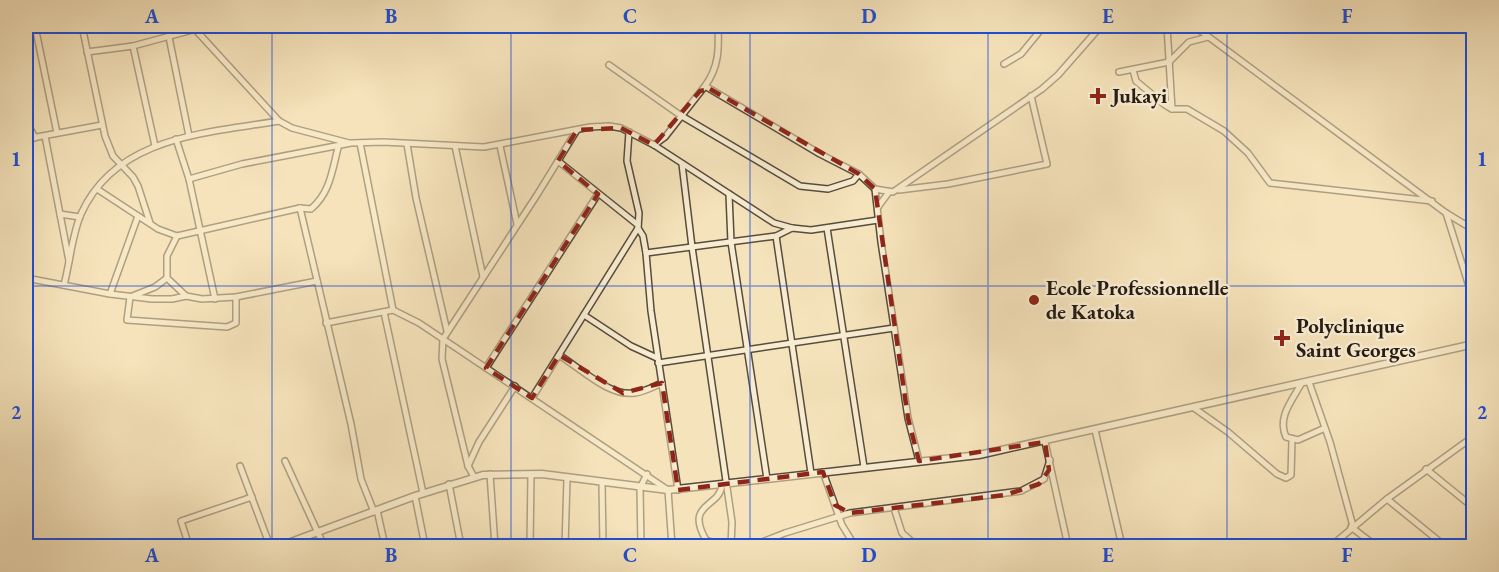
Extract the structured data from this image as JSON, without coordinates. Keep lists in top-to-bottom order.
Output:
{
  "places": {
    "health": ["Jukayi", "Polyclinique Saint Georges"],
    "other": ["Ecole Professionnelle de Katoka"]
  },
  "grid": {
    "columns": [
      "A",
      "B",
      "C",
      "D",
      "E",
      "F"
    ],
    "rows": ["1", "2"]
  }
}
